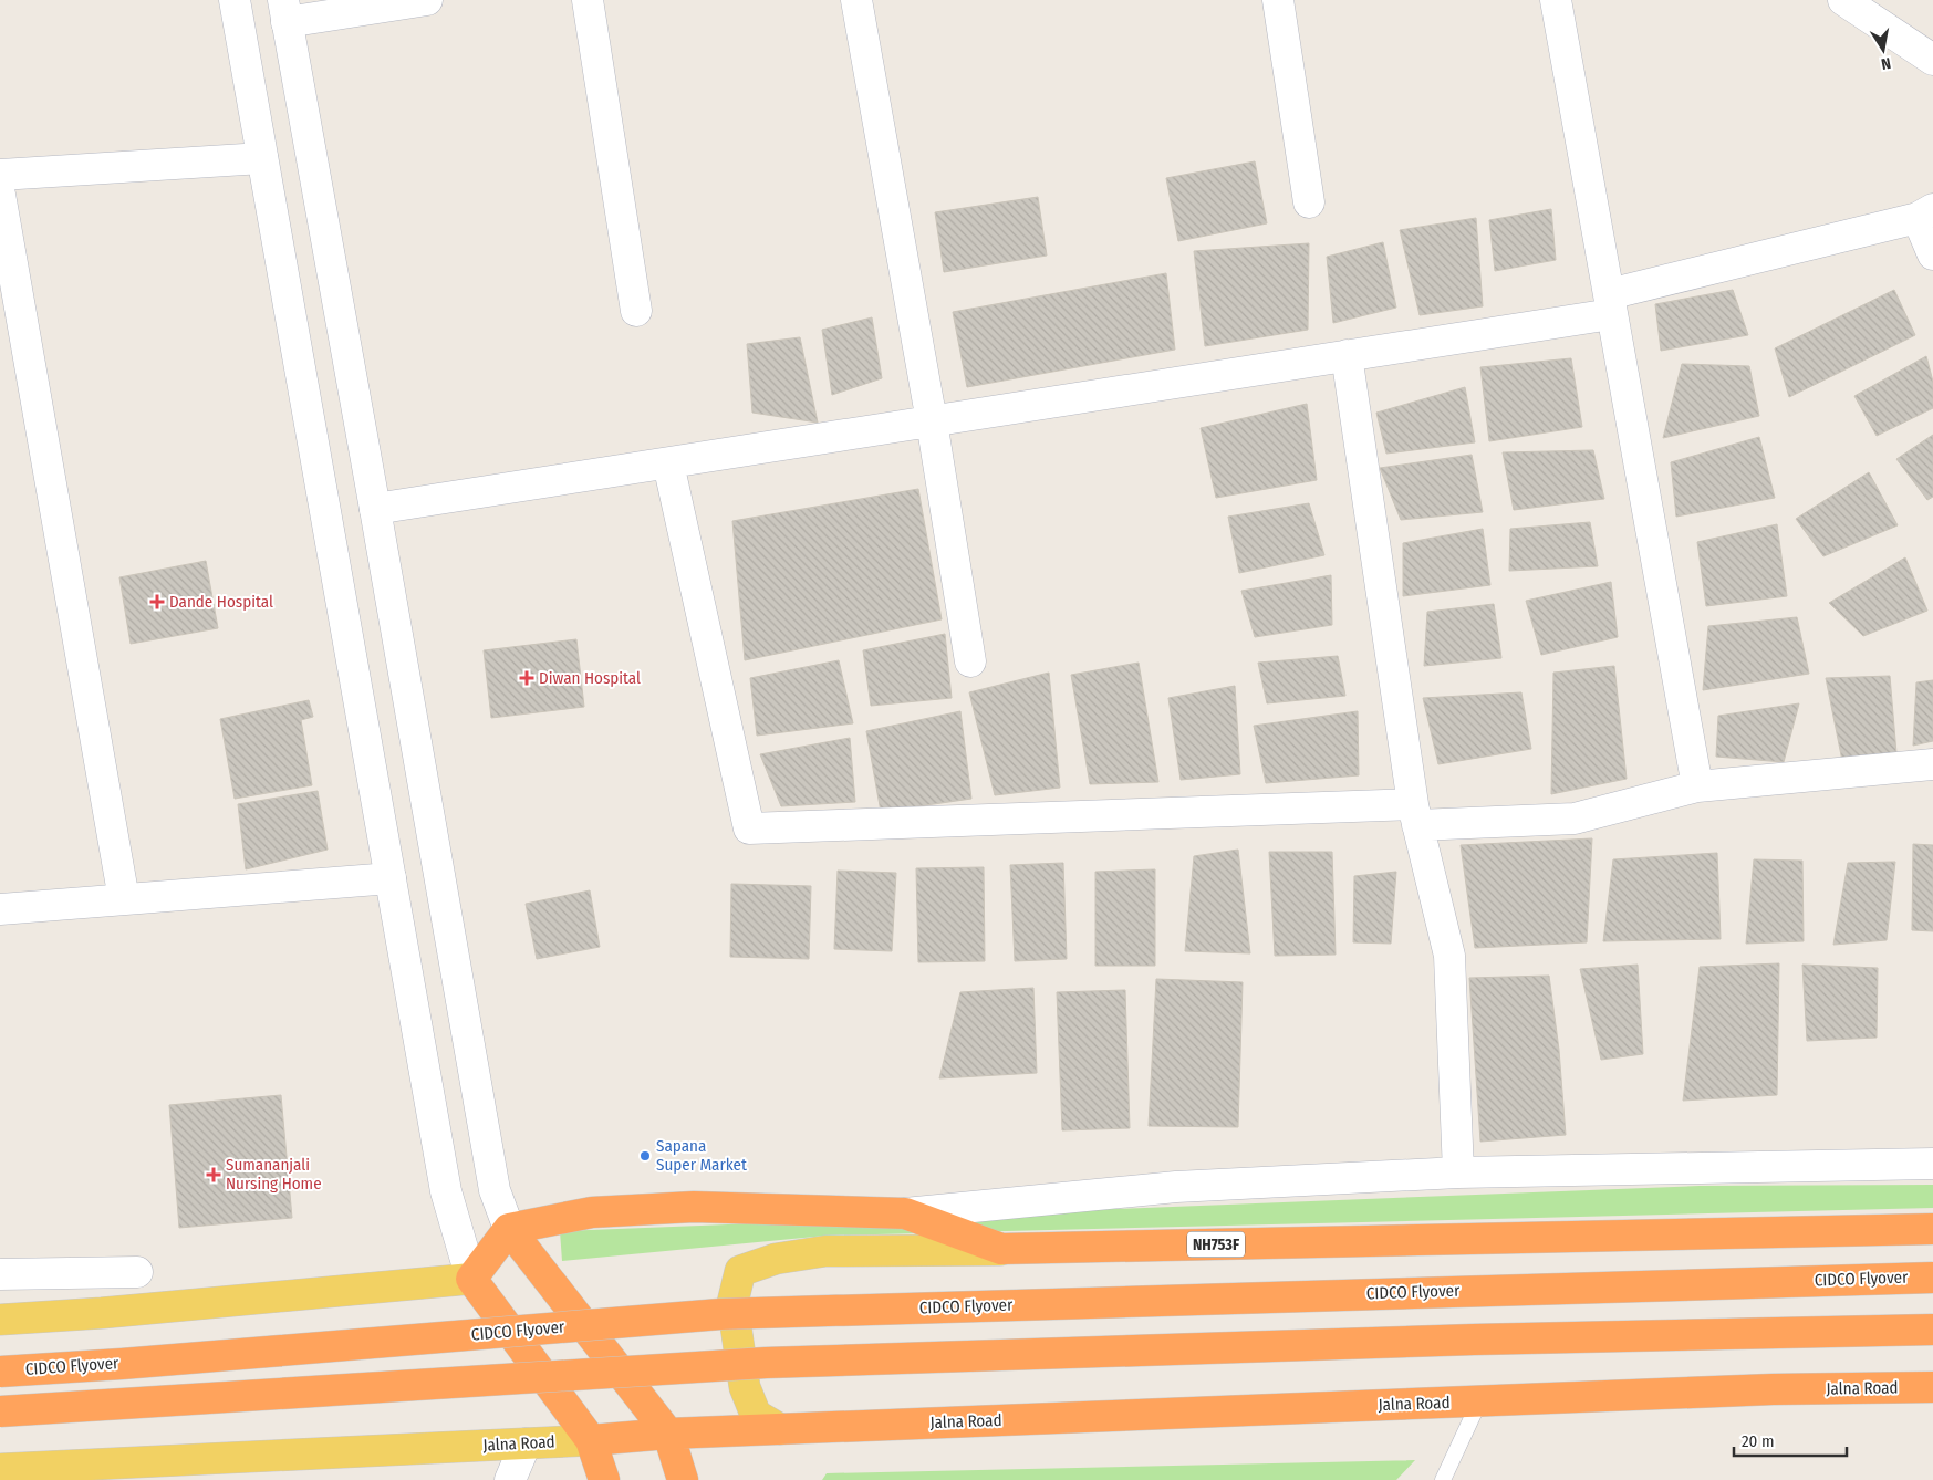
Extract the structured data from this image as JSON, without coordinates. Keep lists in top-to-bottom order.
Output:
{
  "streets": {
    "highway": ["NH753F", "CIDCO Flyover", "Jalna Road"]
  },
  "places": {
    "health": ["Dande Hospital", "Diwan Hospital", "Sumananjali Nursing Home"],
    "other": ["Sapana Super Market"]
  },
  "scale_bar": "20 m",
  "north": "bottom"
}
